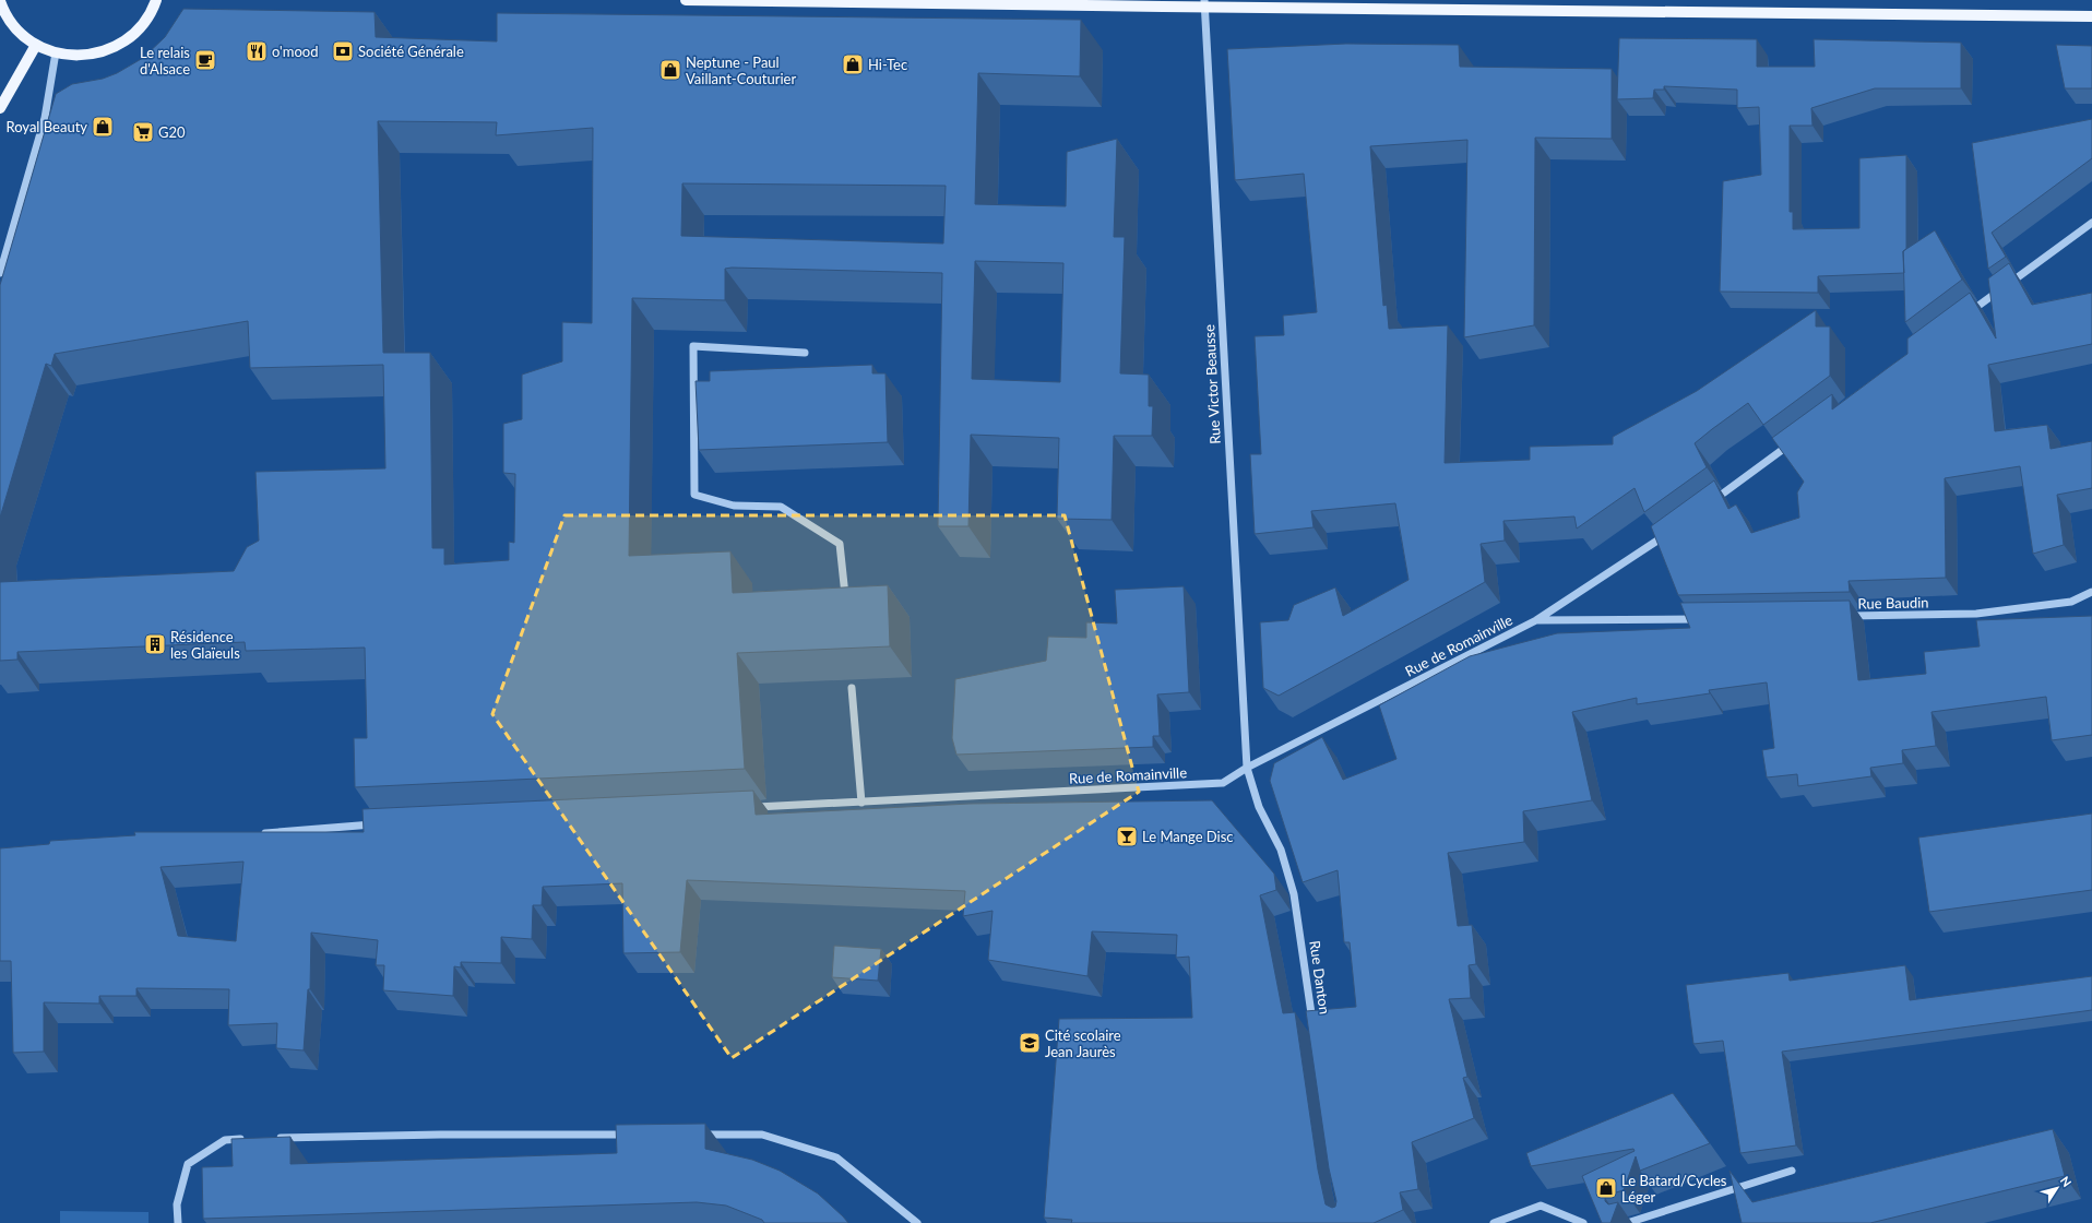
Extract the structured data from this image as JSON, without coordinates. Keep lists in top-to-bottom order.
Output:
{
  "streets": {
    "street": [
      "Rue Victor Beausse",
      "Rue Baudin",
      "Rue de Romainville",
      "Rue Danton"
    ]
  },
  "crossings": [
    ["Rue Victor Beausse", "Rue de Romainville"],
    ["Rue Victor Beausse", "Rue Danton"],
    ["Rue de Romainville", "Rue Danton"]
  ],
  "places": {
    "restaurant": ["o'mood"],
    "bank": ["Société Générale"],
    "cafe": ["Le relais d'Alsace"],
    "shop": [
      "Hi-Tec",
      "Neptune - Paul Vaillant-Couturier",
      "Royal Beauty",
      "Le Batard/Cycles Léger"
    ],
    "supermarket": ["G20"],
    "building": ["Résidence les Glaïeuls"],
    "bar": ["Le Mange Disc"],
    "school or university": ["Cité scolaire Jean Jaurès"]
  },
  "north": "top right"
}
